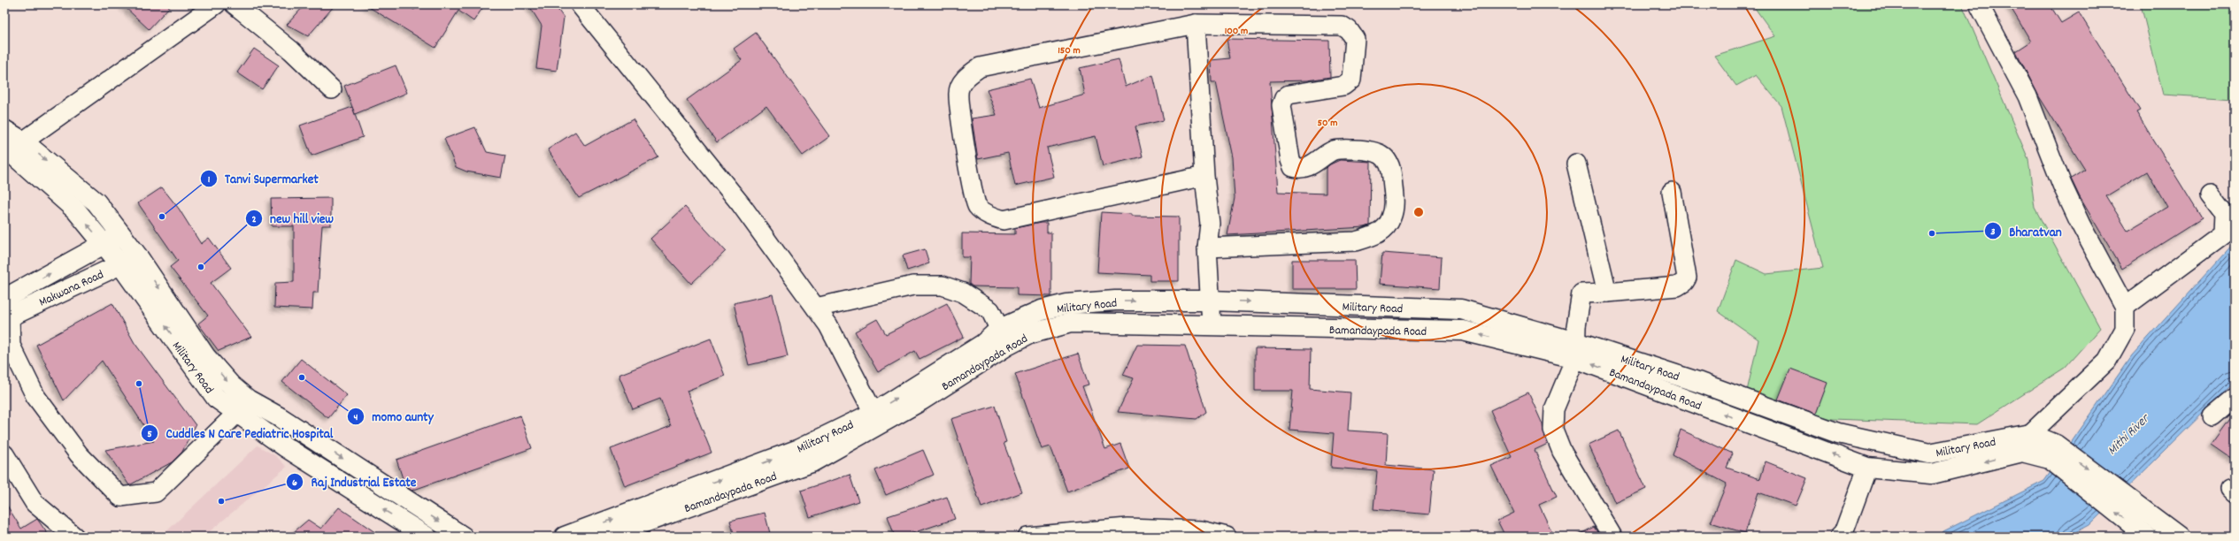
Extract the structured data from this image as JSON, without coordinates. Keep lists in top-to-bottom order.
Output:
{
  "streets": {
    "street": ["Makwana Road", "Military Road", "Bamandaypada Road"]
  },
  "crossings": [
    ["Makwana Road", "Military Road"],
    ["Military Road", "Bamandaypada Road"]
  ],
  "one_way": ["Bamandaypada Road"],
  "water": ["Mithi River"],
  "places": [
    "Tanvi Supermarket",
    "Bharatvan",
    "new hill view",
    "momo aunty",
    "Cuddles N Care Pediatric Hospital",
    "Raj Industrial Estate"
  ],
  "rings": ["100 m", "150 m", "50 m"]
}
